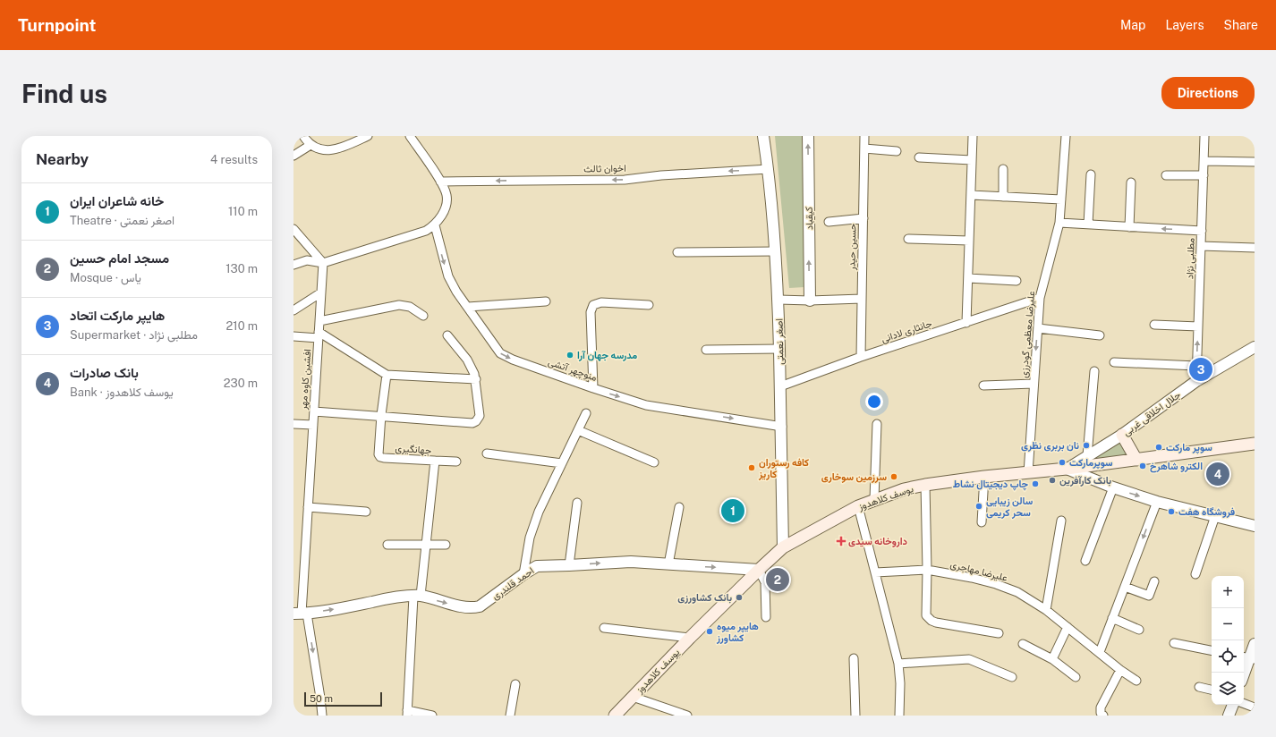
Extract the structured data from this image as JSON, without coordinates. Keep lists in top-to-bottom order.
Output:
{
  "streets": {
    "main road": ["یوسف کلاهدوز"],
    "street": [
      "اخوان ثالث",
      "کیقباد",
      "حسین حیدر",
      "مطلبی نژاد",
      "جانثاری لادانی",
      "علیرضا معظمی گودرزی",
      "اصغر نعمتی",
      "منوچهر آتشی",
      "افشین کاوه مهر",
      "جلال اخلاقی غربی",
      "جهانگیری",
      "علیرضا مهاجری",
      "احمد قلندری"
    ]
  },
  "crossings": [
    ["اخوان ثالث", "اصغر نعمتی"],
    ["حسین حیدر", "جانثاری لادانی"],
    ["مطلبی نژاد", "جلال اخلاقی غربی"],
    ["جانثاری لادانی", "علیرضا معظمی گودرزی"],
    ["جانثاری لادانی", "اصغر نعمتی"],
    ["علیرضا معظمی گودرزی", "یوسف کلاهدوز"],
    ["اصغر نعمتی", "منوچهر آتشی"],
    ["اصغر نعمتی", "یوسف کلاهدوز"],
    ["افشین کاوه مهر", "احمد قلندری"],
    ["جلال اخلاقی غربی", "یوسف کلاهدوز"],
    ["جهانگیری", "احمد قلندری"],
    ["یوسف کلاهدوز", "احمد قلندری"]
  ],
  "one_way": ["اخوان ثالث", "کیقباد", "منوچهر آتشی"],
  "places": {
    "other": [
      "مدرسه جهان آرا",
      "نان بربری نظری",
      "سوپر مارکت",
      "سوپرمارکت",
      "الکترو شاهرخ",
      "کافه رستوران کاریز",
      "سرزمين سوخاری",
      "بانک کارآفرین",
      "چاپ دیجیتال نشاط",
      "سالن زیبایی سحر کریمی",
      "فروشگاه هفت",
      "بانک کشاورزی",
      "هایپر میوه کشاورز"
    ],
    "health": ["داروخانه سیدی"]
  },
  "scale_bar": "50 m",
  "page": {
    "header": "Turnpoint",
    "nav": ["Map", "Layers", "Share"],
    "buttons": "Directions",
    "title": "Find us",
    "heading": ["Nearby", "4 results"],
    "list": [
      {
        "mark": "1",
        "name": "خانه شاعران ایران",
        "note": "Theatre · اصغر نعمتی",
        "value": "110 m"
      },
      {
        "mark": "2",
        "name": "مسجد امام حسین",
        "note": "Mosque · یاس",
        "value": "130 m"
      },
      {
        "mark": "3",
        "name": "هایپر مارکت اتحاد",
        "note": "Supermarket · مطلبی نژاد",
        "value": "210 m"
      },
      {
        "mark": "4",
        "name": "بانک صادرات",
        "note": "Bank · یوسف کلاهدوز",
        "value": "230 m"
      }
    ],
    "pins": [
      "3",
      "4",
      "1",
      "2"
    ],
    "map_buttons": ["+", "−"],
    "scale": "50 m"
  }
}
